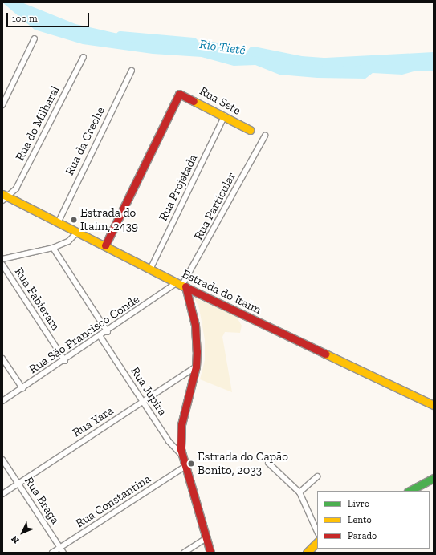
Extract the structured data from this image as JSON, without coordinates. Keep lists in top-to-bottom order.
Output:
{
  "streets": {
    "street": [
      "Rua Sete",
      "Rua do Milharal",
      "Rua da Creche",
      "Rua Projetada",
      "Rua Particular",
      "Estrada do Itaim",
      "Rua Fabieram",
      "Rua São Francisco Conde",
      "Rua Jupira",
      "Rua Yara",
      "Rua Braga",
      "Rua Constantina"
    ]
  },
  "crossings": [
    ["Rua Sete", "Rua Projetada"],
    ["Rua Sete", "Estrada do Itaim"],
    ["Rua do Milharal", "Estrada do Itaim"],
    ["Rua da Creche", "Estrada do Itaim"],
    ["Rua Projetada", "Estrada do Itaim"],
    ["Rua Particular", "Estrada do Itaim"],
    ["Rua Particular", "Rua São Francisco Conde"],
    ["Estrada do Itaim", "Rua São Francisco Conde"],
    ["Rua Fabieram", "Rua São Francisco Conde"],
    ["Rua São Francisco Conde", "Rua Jupira"],
    ["Rua Jupira", "Rua Yara"],
    ["Rua Yara", "Rua Braga"],
    ["Rua Braga", "Rua Constantina"]
  ],
  "water": ["Rio Tietê"],
  "places": ["Estrada do Itaim, 2439", "Estrada do Capão Bonito, 2033"],
  "legend": ["Livre", "Lento", "Parado"],
  "scale_bar": "100 m",
  "north": "bottom left"
}
